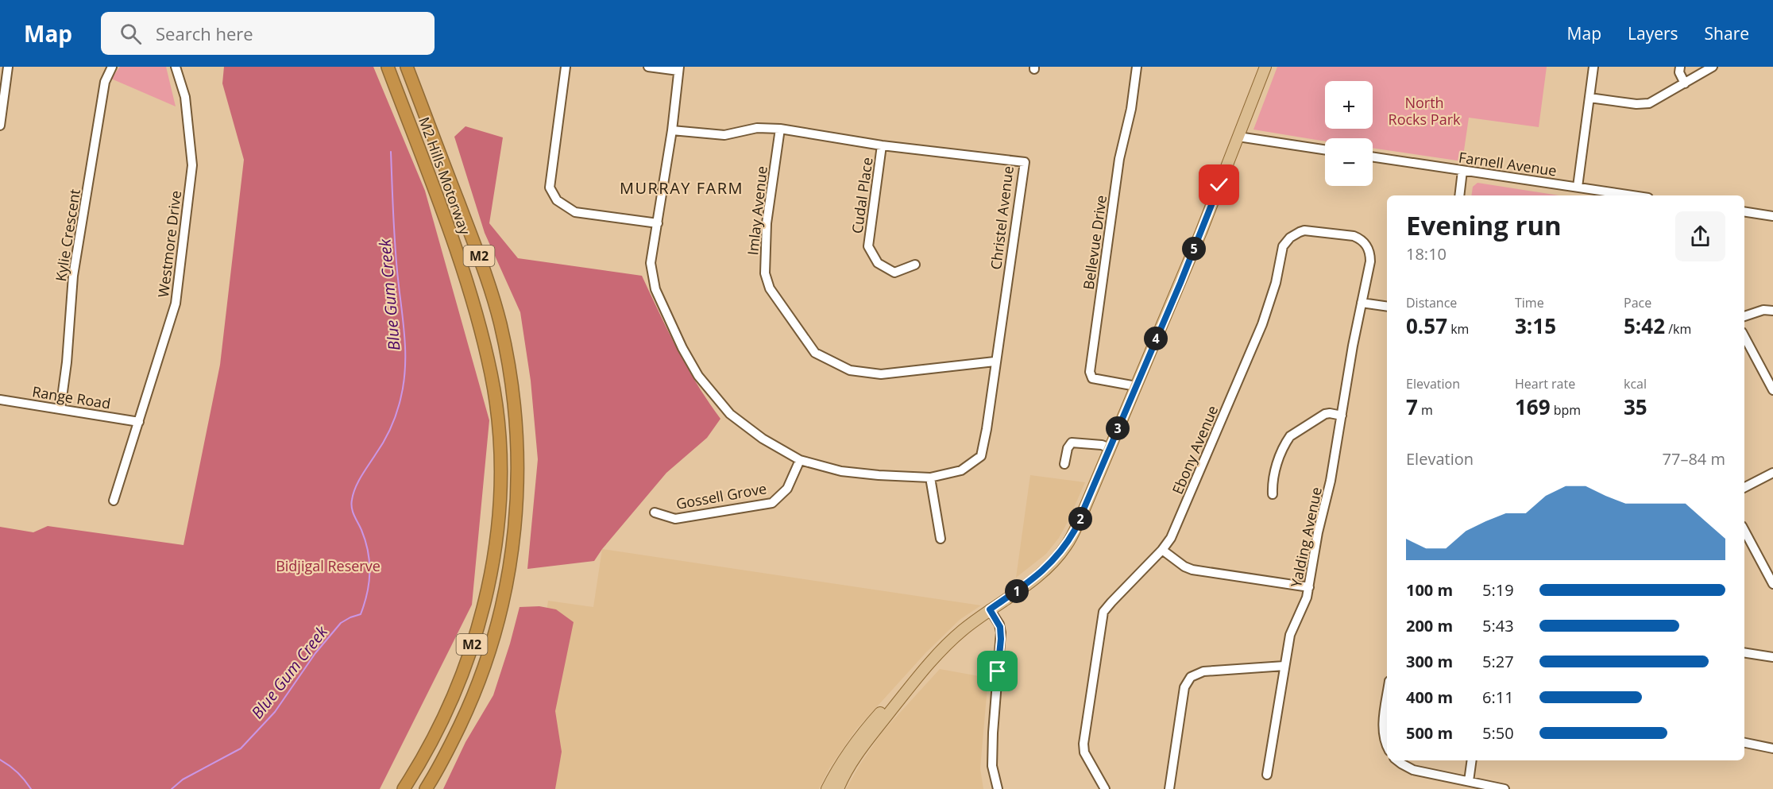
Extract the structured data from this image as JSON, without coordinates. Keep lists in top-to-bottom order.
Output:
{
  "streets": {
    "highway": ["M2 Hills Motorway", "M2"],
    "street": [
      "Farnell Avenue",
      "Cudal Place",
      "Imlay Avenue",
      "Christel Avenue",
      "Kylie Crescent",
      "Bellevue Drive",
      "Westmore Drive",
      "Range Road",
      "Ebony Avenue",
      "Gossell Grove",
      "Yalding Avenue"
    ]
  },
  "crossings": [
    ["Cudal Place", "Christel Avenue"],
    ["Imlay Avenue", "Christel Avenue"],
    ["Christel Avenue", "Gossell Grove"],
    ["Kylie Crescent", "Range Road"],
    ["Westmore Drive", "Range Road"],
    ["Ebony Avenue", "Yalding Avenue"]
  ],
  "districts": ["MURRAY FARM"],
  "water": ["Blue Gum Creek"],
  "parks": ["North Rocks Park", "Bidjigal Reserve"],
  "page": {
    "header": "Map",
    "search": "Search here",
    "nav": ["Map", "Layers", "Share"],
    "map_buttons": ["+", "−"],
    "heading": ["Evening run", "18:10"],
    "pins": [
      "5",
      "4",
      "3",
      "2",
      "1"
    ],
    "stats": [
      ["Distance", "0.57 km"],
      ["Time", "3:15"],
      ["Pace", "5:42 /km"],
      ["Elevation", "7 m"],
      ["Heart rate", "169 bpm"],
      ["kcal", "35"]
    ],
    "chart": ["Elevation", "77–84 m"],
    "list": [
      {
        "name": "100 m",
        "note": "5:19"
      },
      {
        "name": "200 m",
        "note": "5:43"
      },
      {
        "name": "300 m",
        "note": "5:27"
      },
      {
        "name": "400 m",
        "note": "6:11"
      },
      {
        "name": "500 m",
        "note": "5:50"
      }
    ]
  }
}
